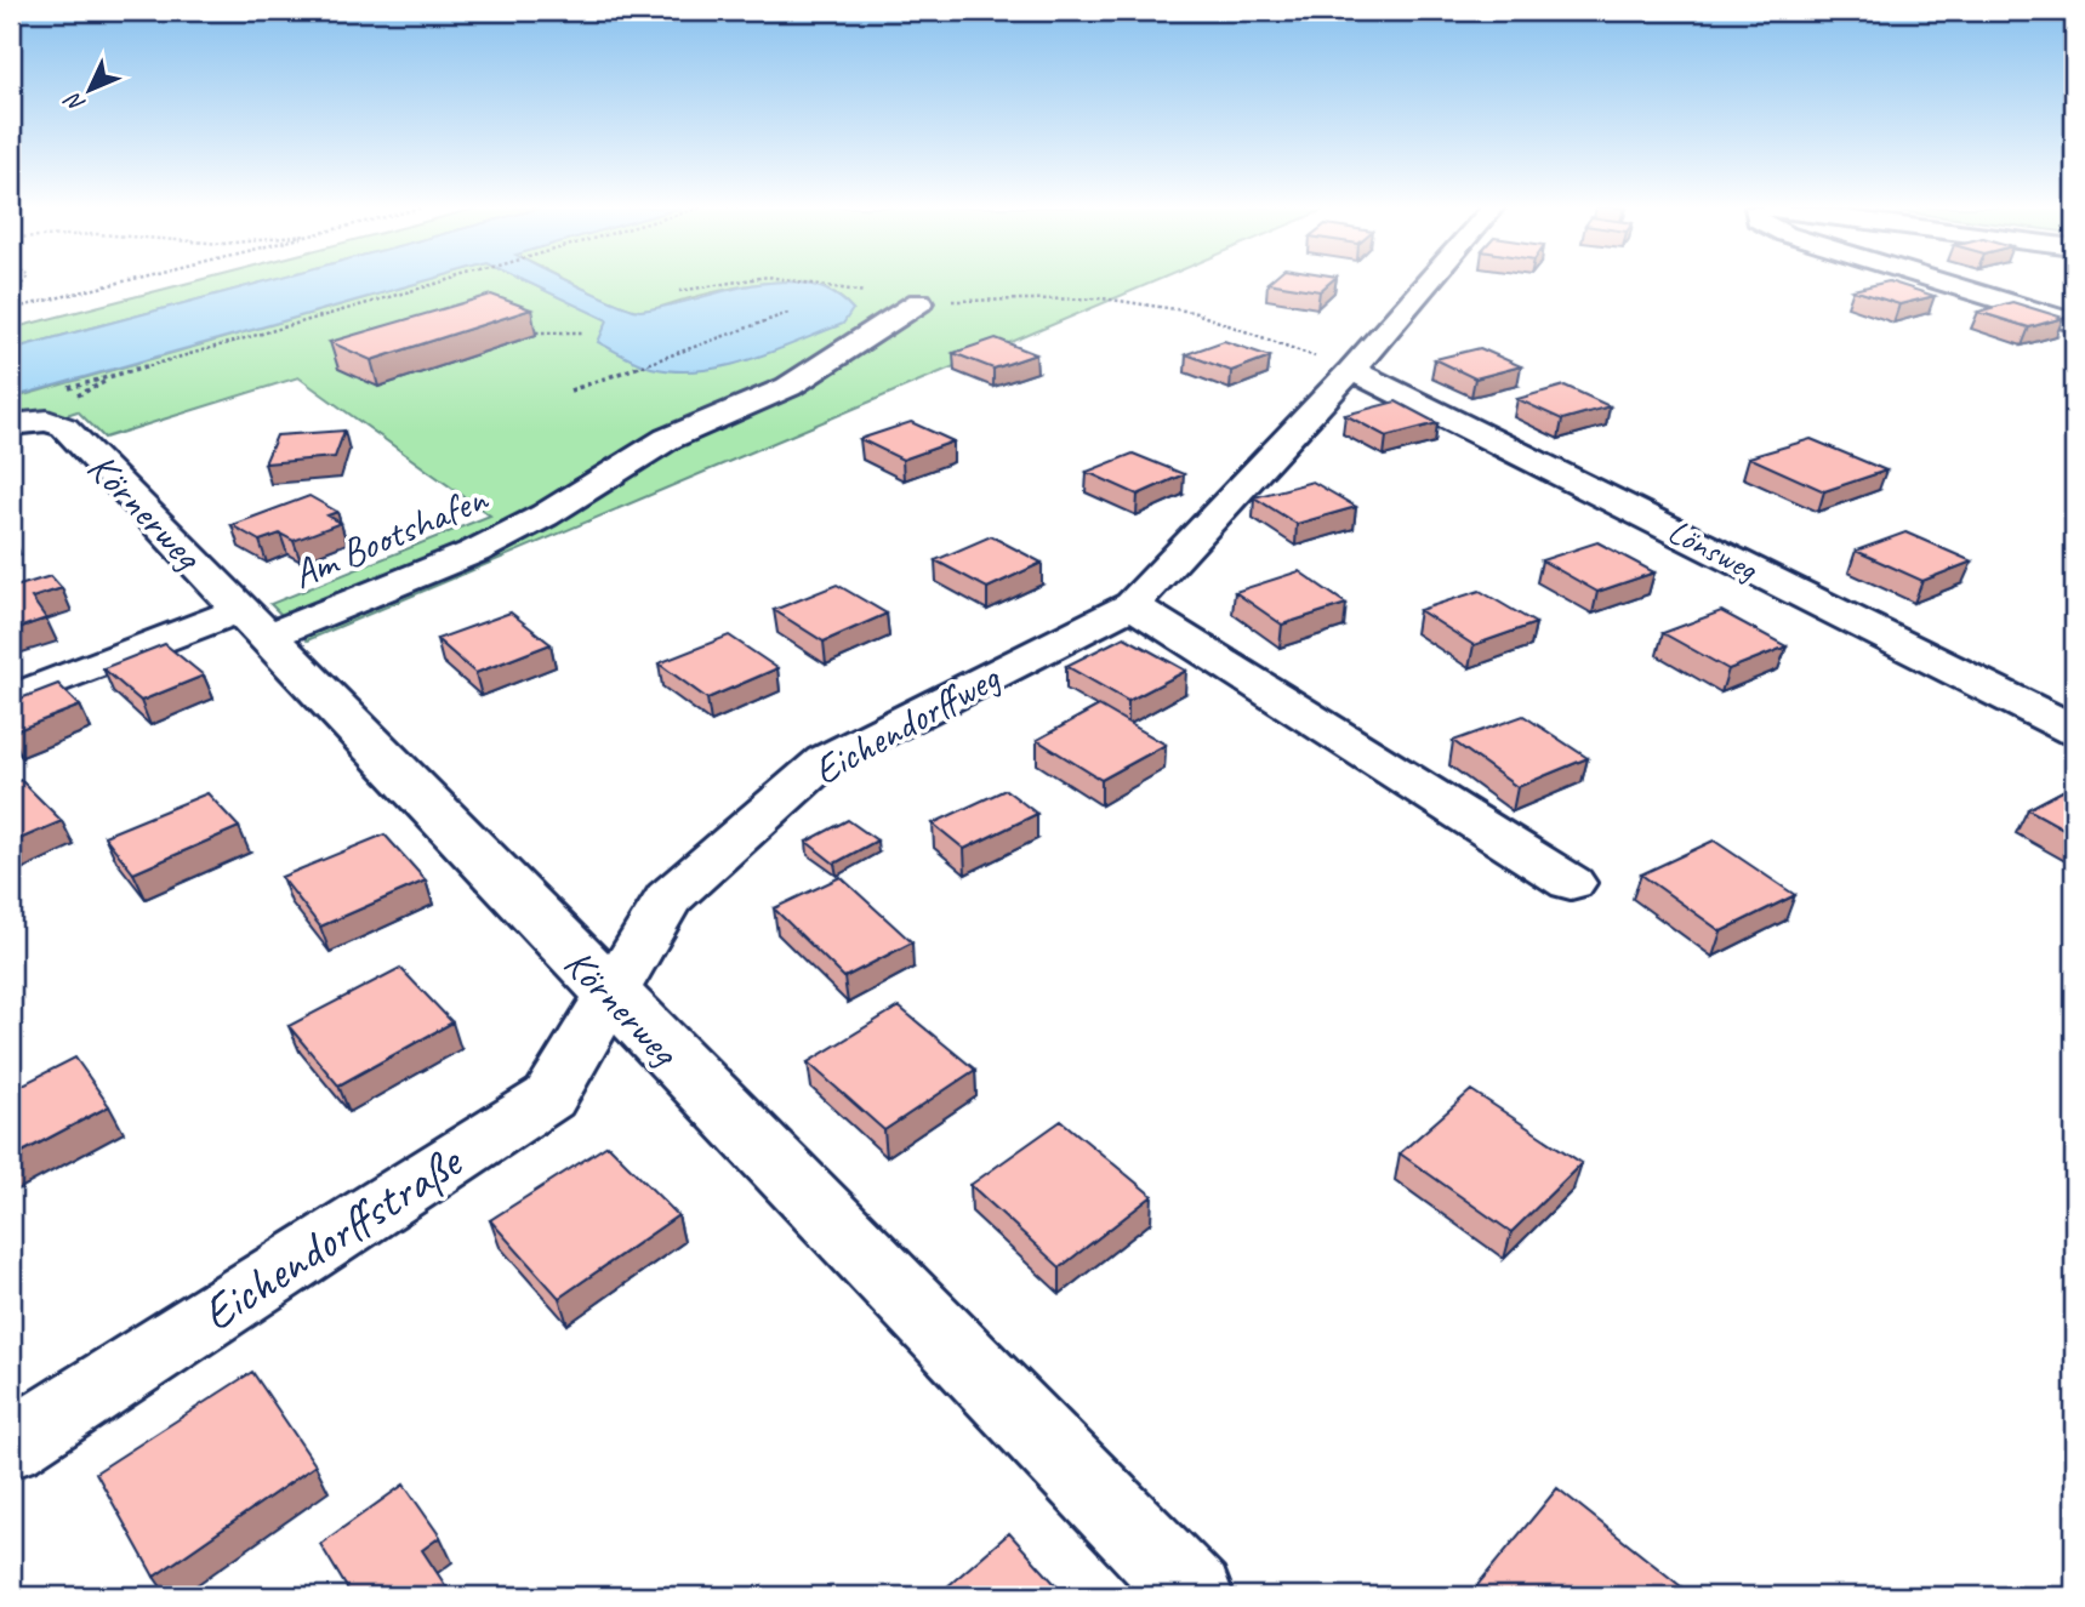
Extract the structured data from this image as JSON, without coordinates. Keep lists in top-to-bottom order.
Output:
{
  "streets": {
    "street": [
      "Körnerweg",
      "Am Bootshafen",
      "Lönsweg",
      "Eichendorffweg",
      "Eichendorffstraße"
    ]
  },
  "crossings": [
    ["Körnerweg", "Am Bootshafen"],
    ["Körnerweg", "Eichendorffweg"],
    ["Körnerweg", "Eichendorffstraße"],
    ["Lönsweg", "Eichendorffweg"],
    ["Eichendorffweg", "Eichendorffstraße"]
  ],
  "north": "bottom left"
}
